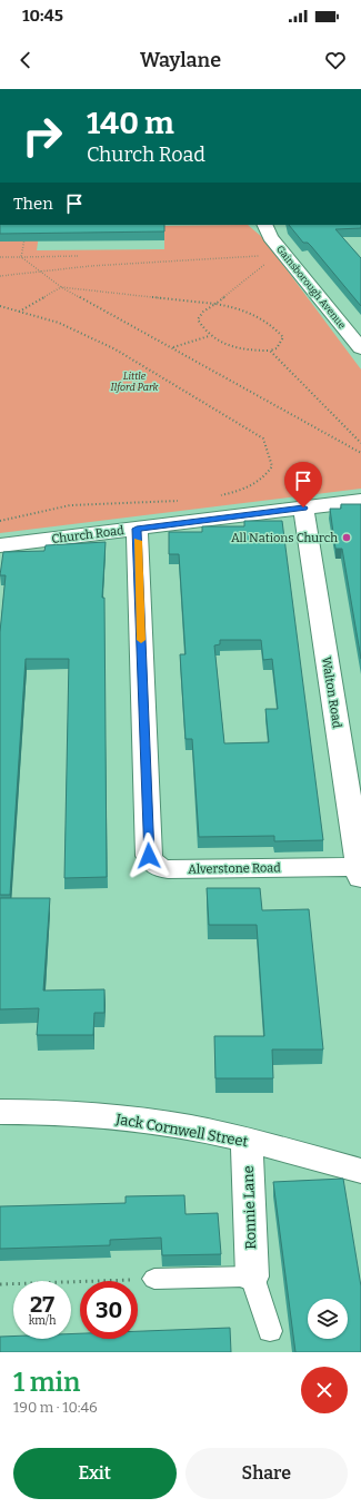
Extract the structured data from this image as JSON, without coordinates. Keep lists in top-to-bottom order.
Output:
{
  "streets": {
    "street": [
      "Gainsborough Avenue",
      "Church Road",
      "Walton Road",
      "Alverstone Road",
      "Jack Cornwell Street",
      "Ronnie Lane"
    ]
  },
  "crossings": [
    ["Church Road", "Walton Road"],
    ["Church Road", "Alverstone Road"],
    ["Walton Road", "Alverstone Road"],
    ["Jack Cornwell Street", "Ronnie Lane"]
  ],
  "parks": ["Little Ilford Park"],
  "places": ["All Nations Church"],
  "page": {
    "status": "10:45",
    "header": "Waylane",
    "turn": ["140 m", "Church Road"],
    "then": "Then",
    "speed": "27 km/h",
    "limit": "30",
    "heading": ["1 min", "190 m · 10:46"],
    "buttons": ["Exit", "Share"]
  }
}
